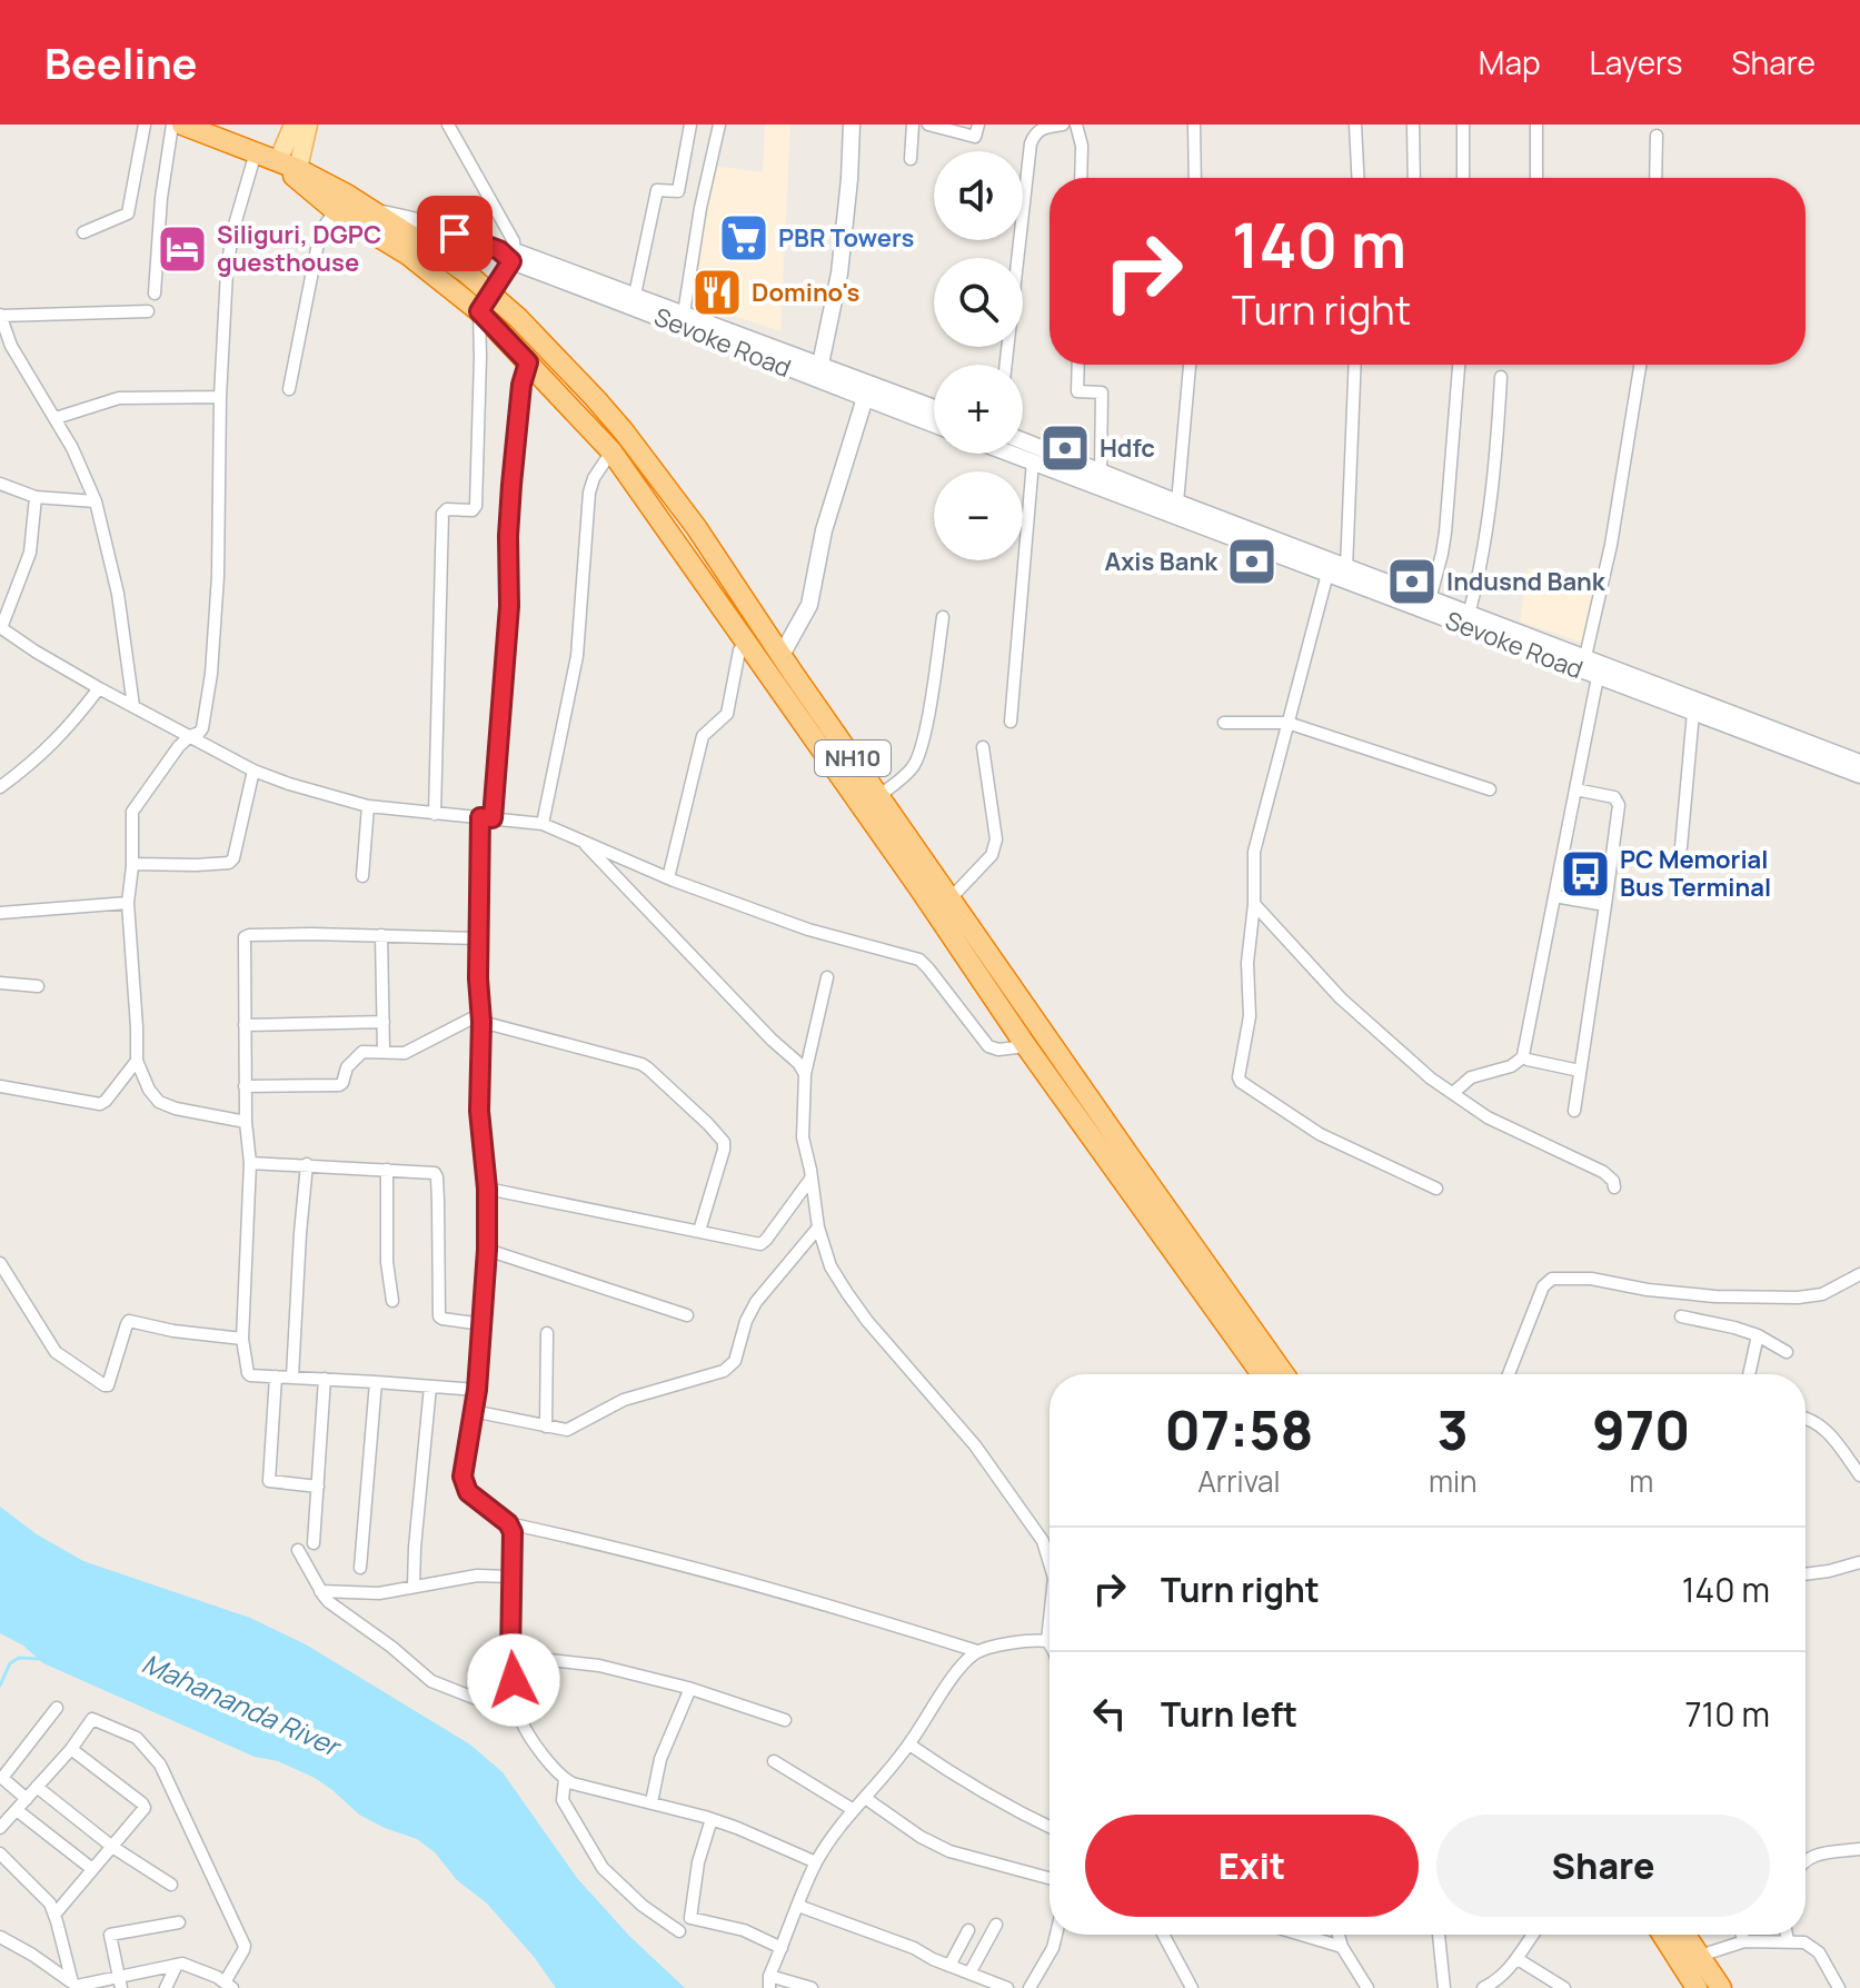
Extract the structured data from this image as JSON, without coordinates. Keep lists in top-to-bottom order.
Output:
{
  "streets": {
    "highway": ["NH10"],
    "main road": ["Sevoke Road"]
  },
  "crossings": [
    ["Sevoke Road", "NH10"]
  ],
  "water": ["Mahananda River"],
  "places": {
    "supermarket": ["PBR Towers"],
    "hotel": ["Siliguri, DGPC guesthouse"],
    "restaurant": ["Domino's"],
    "bank": ["Hdfc", "Axis Bank", "Indusnd Bank"],
    "bus stop": ["PC Memorial Bus Terminal"]
  },
  "page": {
    "header": "Beeline",
    "nav": ["Map", "Layers", "Share"],
    "map_buttons": ["+", "−"],
    "turn": ["140 m", "Turn right"],
    "eta": [
      "07:58",
      "Arrival",
      "3",
      "min",
      "970",
      "m"
    ],
    "list": [
      {
        "name": "Turn right",
        "value": "140 m"
      },
      {
        "name": "Turn left",
        "value": "710 m"
      }
    ],
    "buttons": ["Exit", "Share"]
  }
}
